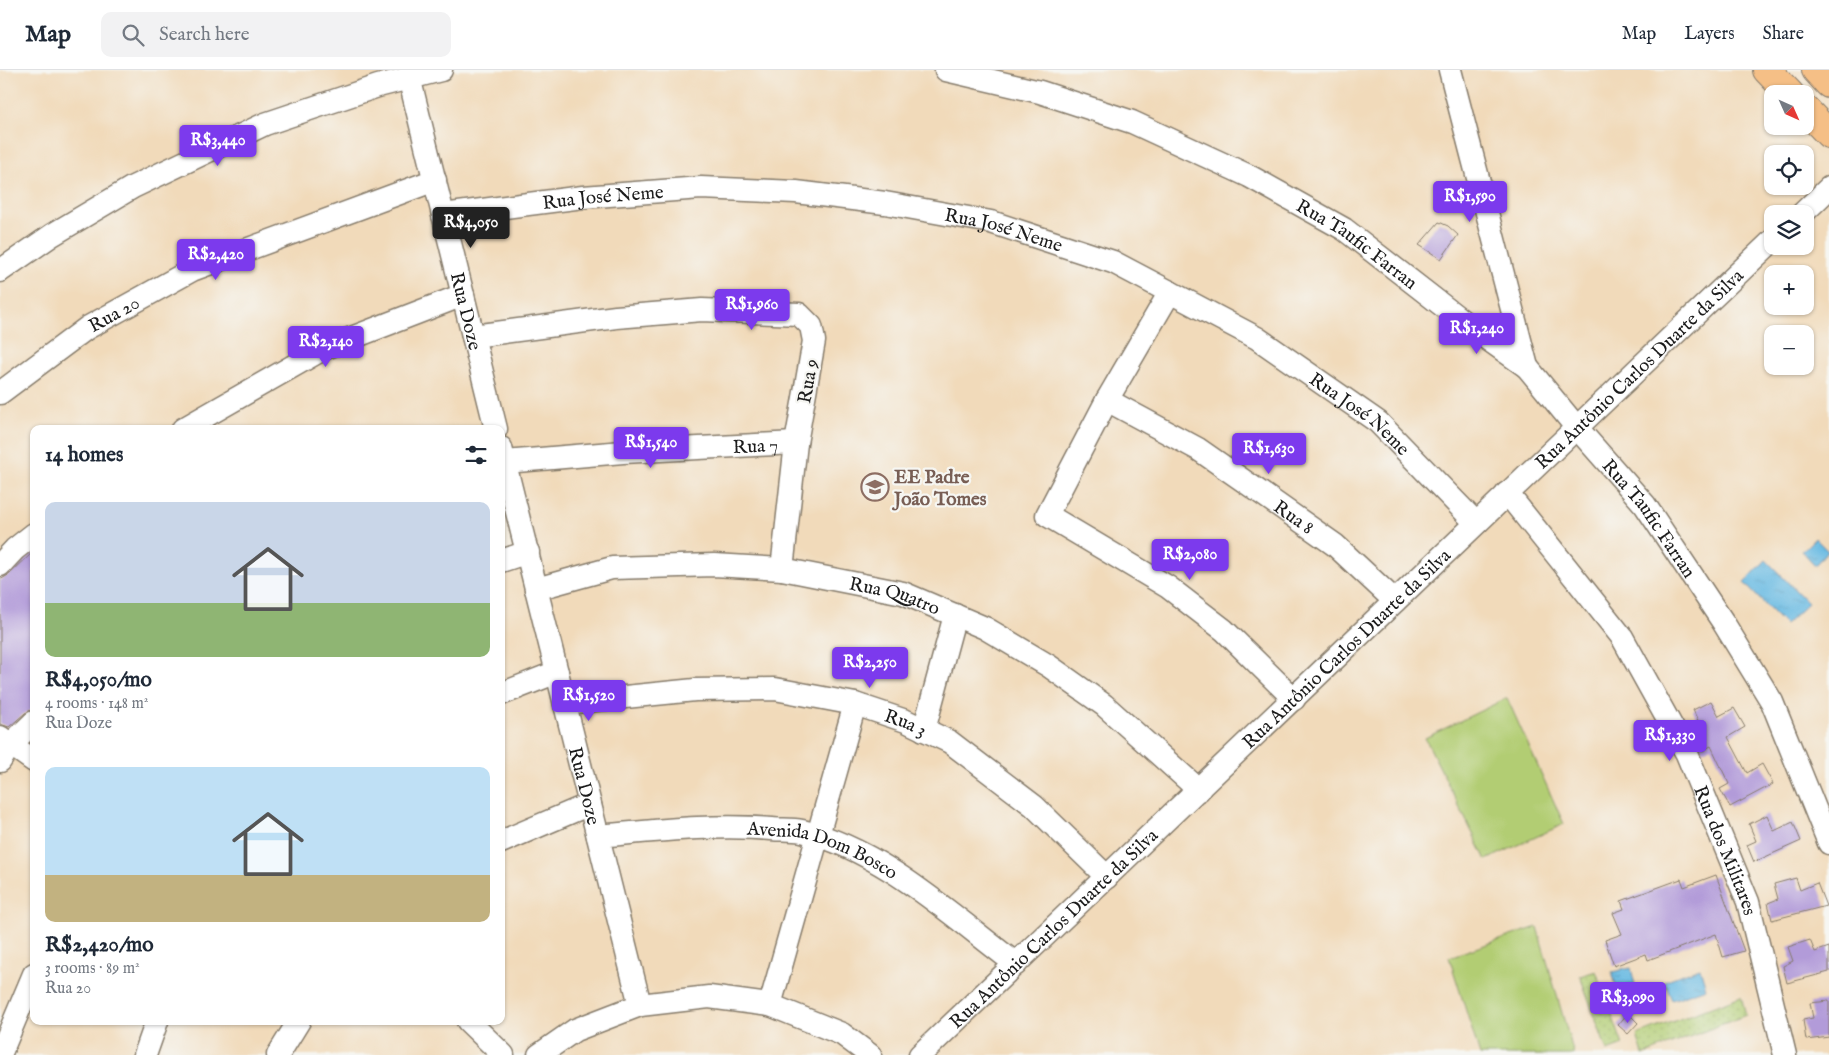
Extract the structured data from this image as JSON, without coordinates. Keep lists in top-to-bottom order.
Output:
{
  "streets": {
    "street": [
      "Rua José Neme",
      "Rua Taufic Farran",
      "Rua Doze",
      "Rua 20",
      "Rua Antônio Carlos Duarte da Silva",
      "Rua 9",
      "Rua 7",
      "Rua 8",
      "Rua Quatro",
      "Rua 3",
      "Rua dos Militares",
      "Avenida Dom Bosco"
    ]
  },
  "crossings": [
    ["Rua José Neme", "Rua Doze"],
    ["Rua José Neme", "Rua Antônio Carlos Duarte da Silva"],
    ["Rua Taufic Farran", "Rua Antônio Carlos Duarte da Silva"],
    ["Rua Doze", "Rua 20"],
    ["Rua Doze", "Rua 9"],
    ["Rua Doze", "Rua Quatro"],
    ["Rua Doze", "Rua 3"],
    ["Rua Doze", "Avenida Dom Bosco"],
    ["Rua Antônio Carlos Duarte da Silva", "Rua 8"],
    ["Rua Antônio Carlos Duarte da Silva", "Rua Quatro"],
    ["Rua Antônio Carlos Duarte da Silva", "Rua 3"],
    ["Rua Antônio Carlos Duarte da Silva", "Rua dos Militares"],
    ["Rua Antônio Carlos Duarte da Silva", "Avenida Dom Bosco"],
    ["Rua 9", "Rua 7"],
    ["Rua 9", "Rua Quatro"]
  ],
  "places": {
    "school or university": ["EE Padre João Tomes"]
  },
  "north": "bottom right",
  "page": {
    "header": "Map",
    "search": "Search here",
    "nav": ["Map", "Layers", "Share"],
    "map_buttons": ["+", "−"],
    "price": [
      "R$3,440",
      "R$1,590",
      "R$4,050",
      "R$2,420",
      "R$1,960",
      "R$1,240",
      "R$2,140",
      "R$1,540",
      "R$1,630",
      "R$2,080",
      "R$2,250",
      "R$1,520",
      "R$1,330",
      "R$3,090"
    ],
    "heading": "14 homes",
    "list": [
      {
        "name": "R$4,050/mo",
        "note": "4 rooms · 148 m² · Rua Doze"
      },
      {
        "name": "R$2,420/mo",
        "note": "3 rooms · 89 m² · Rua 20"
      }
    ]
  }
}
